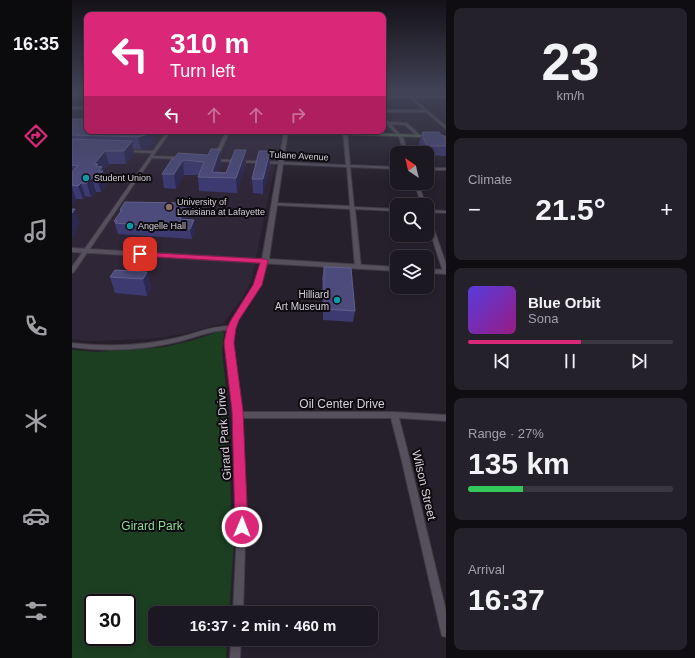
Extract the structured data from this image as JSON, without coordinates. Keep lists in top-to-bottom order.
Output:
{
  "streets": {
    "street": [
      "Tulane Avenue",
      "Oil Center Drive",
      "Girard Park Drive",
      "Wilson Street"
    ]
  },
  "crossings": [
    ["Oil Center Drive", "Girard Park Drive"],
    ["Oil Center Drive", "Wilson Street"]
  ],
  "parks": ["Girard Park"],
  "places": [
    "Student Union",
    "University of Louisiana at Lafayette",
    "Angelle Hall",
    "Hilliard Art Museum"
  ],
  "north": "top left",
  "page": {
    "tabs": "16:35",
    "tile": [
      ["23", "km/h"],
      "Climate",
      ["Range · 27%", "135 km"],
      ["Arrival", "16:37"]
    ],
    "turn": ["310 m", "Turn left"],
    "heat": ["−", "21.5°", "+"],
    "song": ["Blue Orbit", "Sona"],
    "limit": "30",
    "trip": "16:37 · 2 min · 460 m"
  }
}
